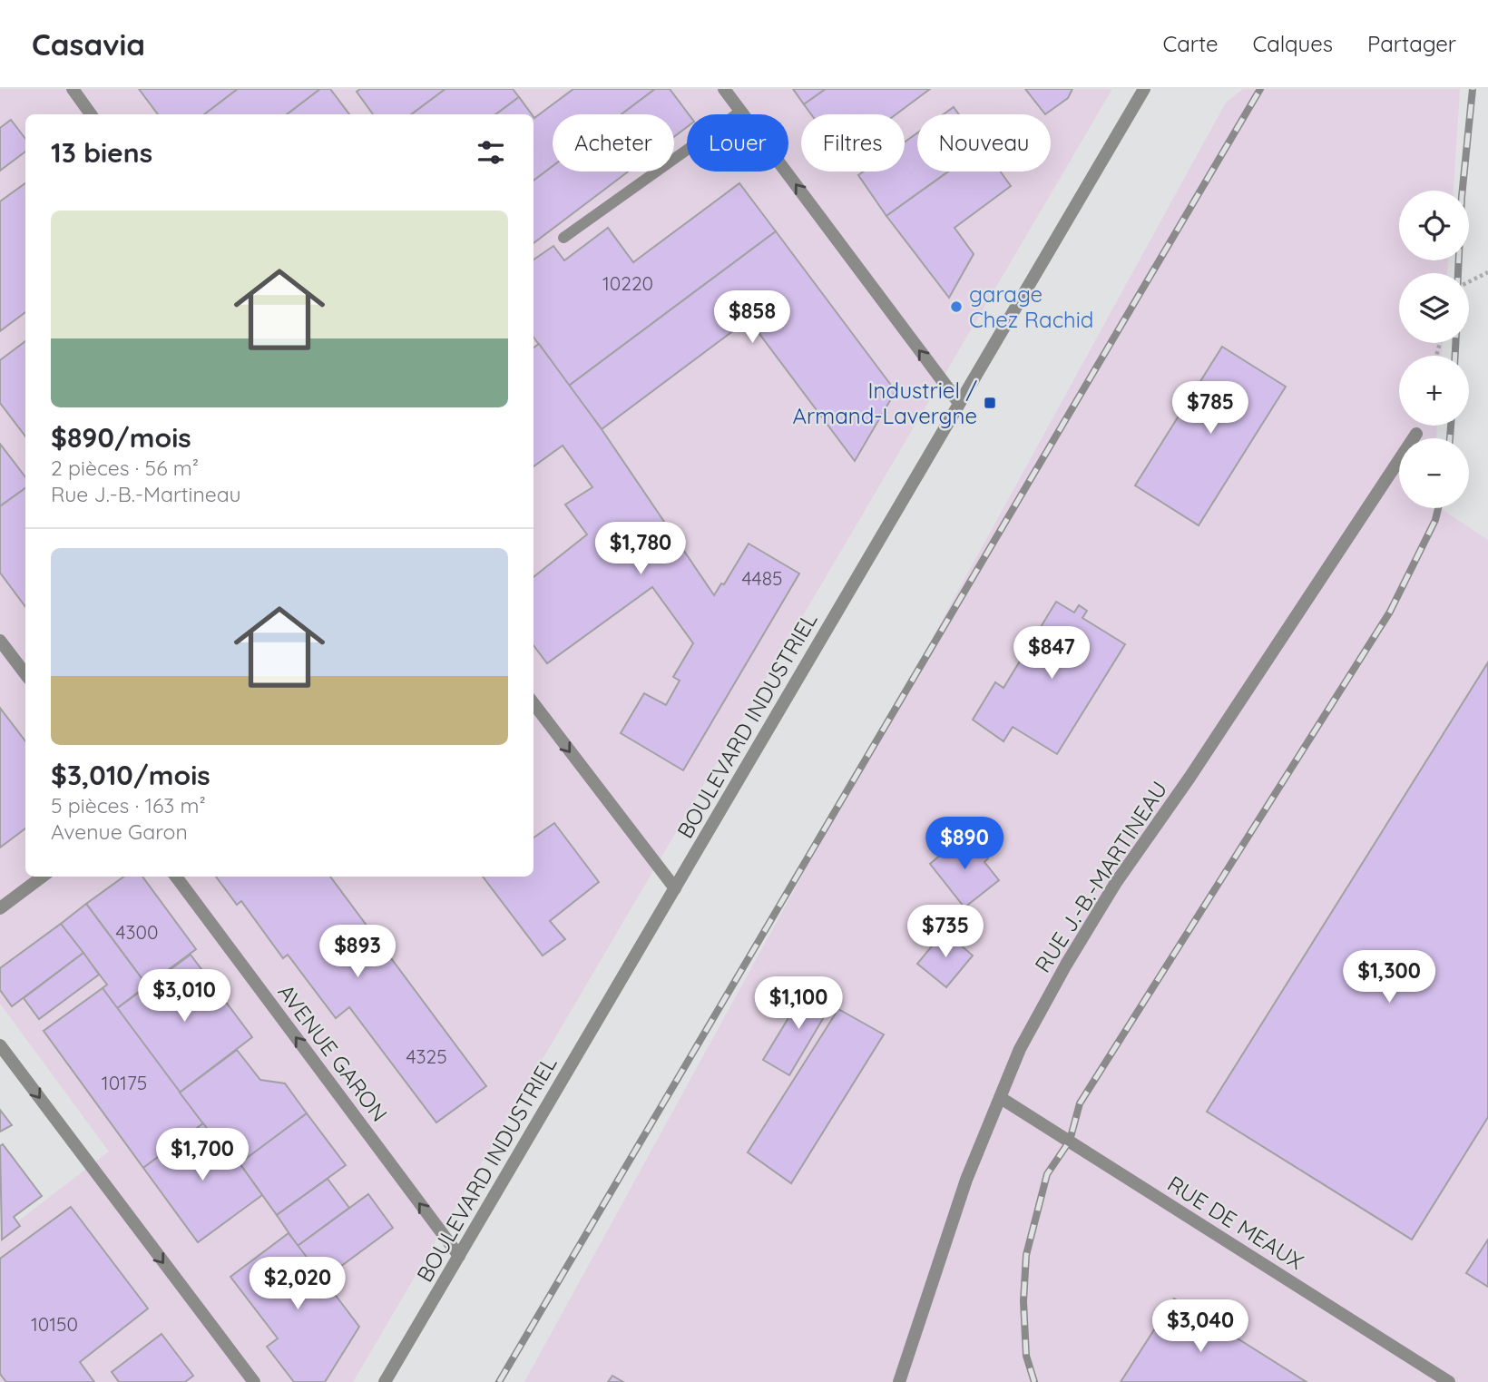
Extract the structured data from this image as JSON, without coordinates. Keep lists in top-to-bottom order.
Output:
{
  "streets": {
    "street": [
      "BOULEVARD INDUSTRIEL",
      "RUE J.-B.-MARTINEAU",
      "AVENUE GARON",
      "RUE DE MEAUX"
    ]
  },
  "crossings": [
    ["BOULEVARD INDUSTRIEL", "AVENUE GARON"],
    ["RUE J.-B.-MARTINEAU", "RUE DE MEAUX"]
  ],
  "one_way": ["AVENUE GARON"],
  "places": {
    "other": ["garage Chez Rachid"],
    "transit": ["Industriel / Armand-Lavergne"]
  },
  "house_numbers": [
    "10220",
    "4485",
    "4300",
    "4325",
    "10175",
    "10150"
  ],
  "page": {
    "header": "Casavia",
    "nav": ["Carte", "Calques", "Partager"],
    "chip": [
      "Acheter",
      "Louer",
      "Filtres",
      "Nouveau"
    ],
    "heading": "13 biens",
    "map_buttons": ["+", "−"],
    "list": [
      {
        "name": "$890/mois",
        "note": "2 pièces · 56 m² · Rue J.-B.-Martineau"
      },
      {
        "name": "$3,010/mois",
        "note": "5 pièces · 163 m² · Avenue Garon"
      }
    ],
    "price": [
      "$858",
      "$785",
      "$1,780",
      "$847",
      "$890",
      "$735",
      "$893",
      "$1,300",
      "$3,010",
      "$1,100",
      "$1,700",
      "$2,020",
      "$3,040"
    ]
  }
}
